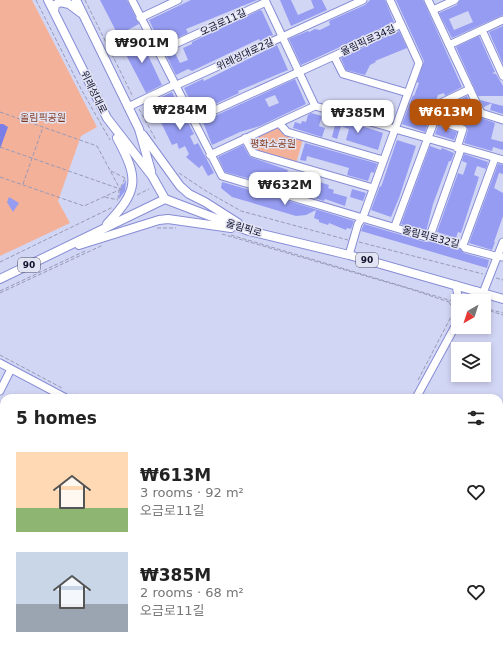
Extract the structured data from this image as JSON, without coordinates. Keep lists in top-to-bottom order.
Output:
{
  "streets": {
    "main road": ["위례성대로", "올림픽로", "90"],
    "street": [
      "오금로11길",
      "올림픽로34길",
      "위례성대로2길",
      "올림픽로32길"
    ]
  },
  "crossings": [
    ["오금로11길", "올림픽로34길"],
    ["오금로11길", "위례성대로2길"],
    ["올림픽로34길", "올림픽로"],
    ["올림픽로34길", "올림픽로32길"],
    ["위례성대로2길", "위례성대로"],
    ["위례성대로", "올림픽로"],
    ["위례성대로", "90"],
    ["올림픽로", "90"]
  ],
  "parks": ["올림픽공원", "평화소공원"],
  "north": "bottom left",
  "page": {
    "price": [
      "₩901M",
      "₩284M",
      "₩613M",
      "₩385M",
      "₩632M"
    ],
    "heading": "5 homes",
    "list": [
      {
        "name": "₩613M",
        "note": "3 rooms · 92 m² · 오금로11길"
      },
      {
        "name": "₩385M",
        "note": "2 rooms · 68 m² · 오금로11길"
      }
    ]
  }
}
